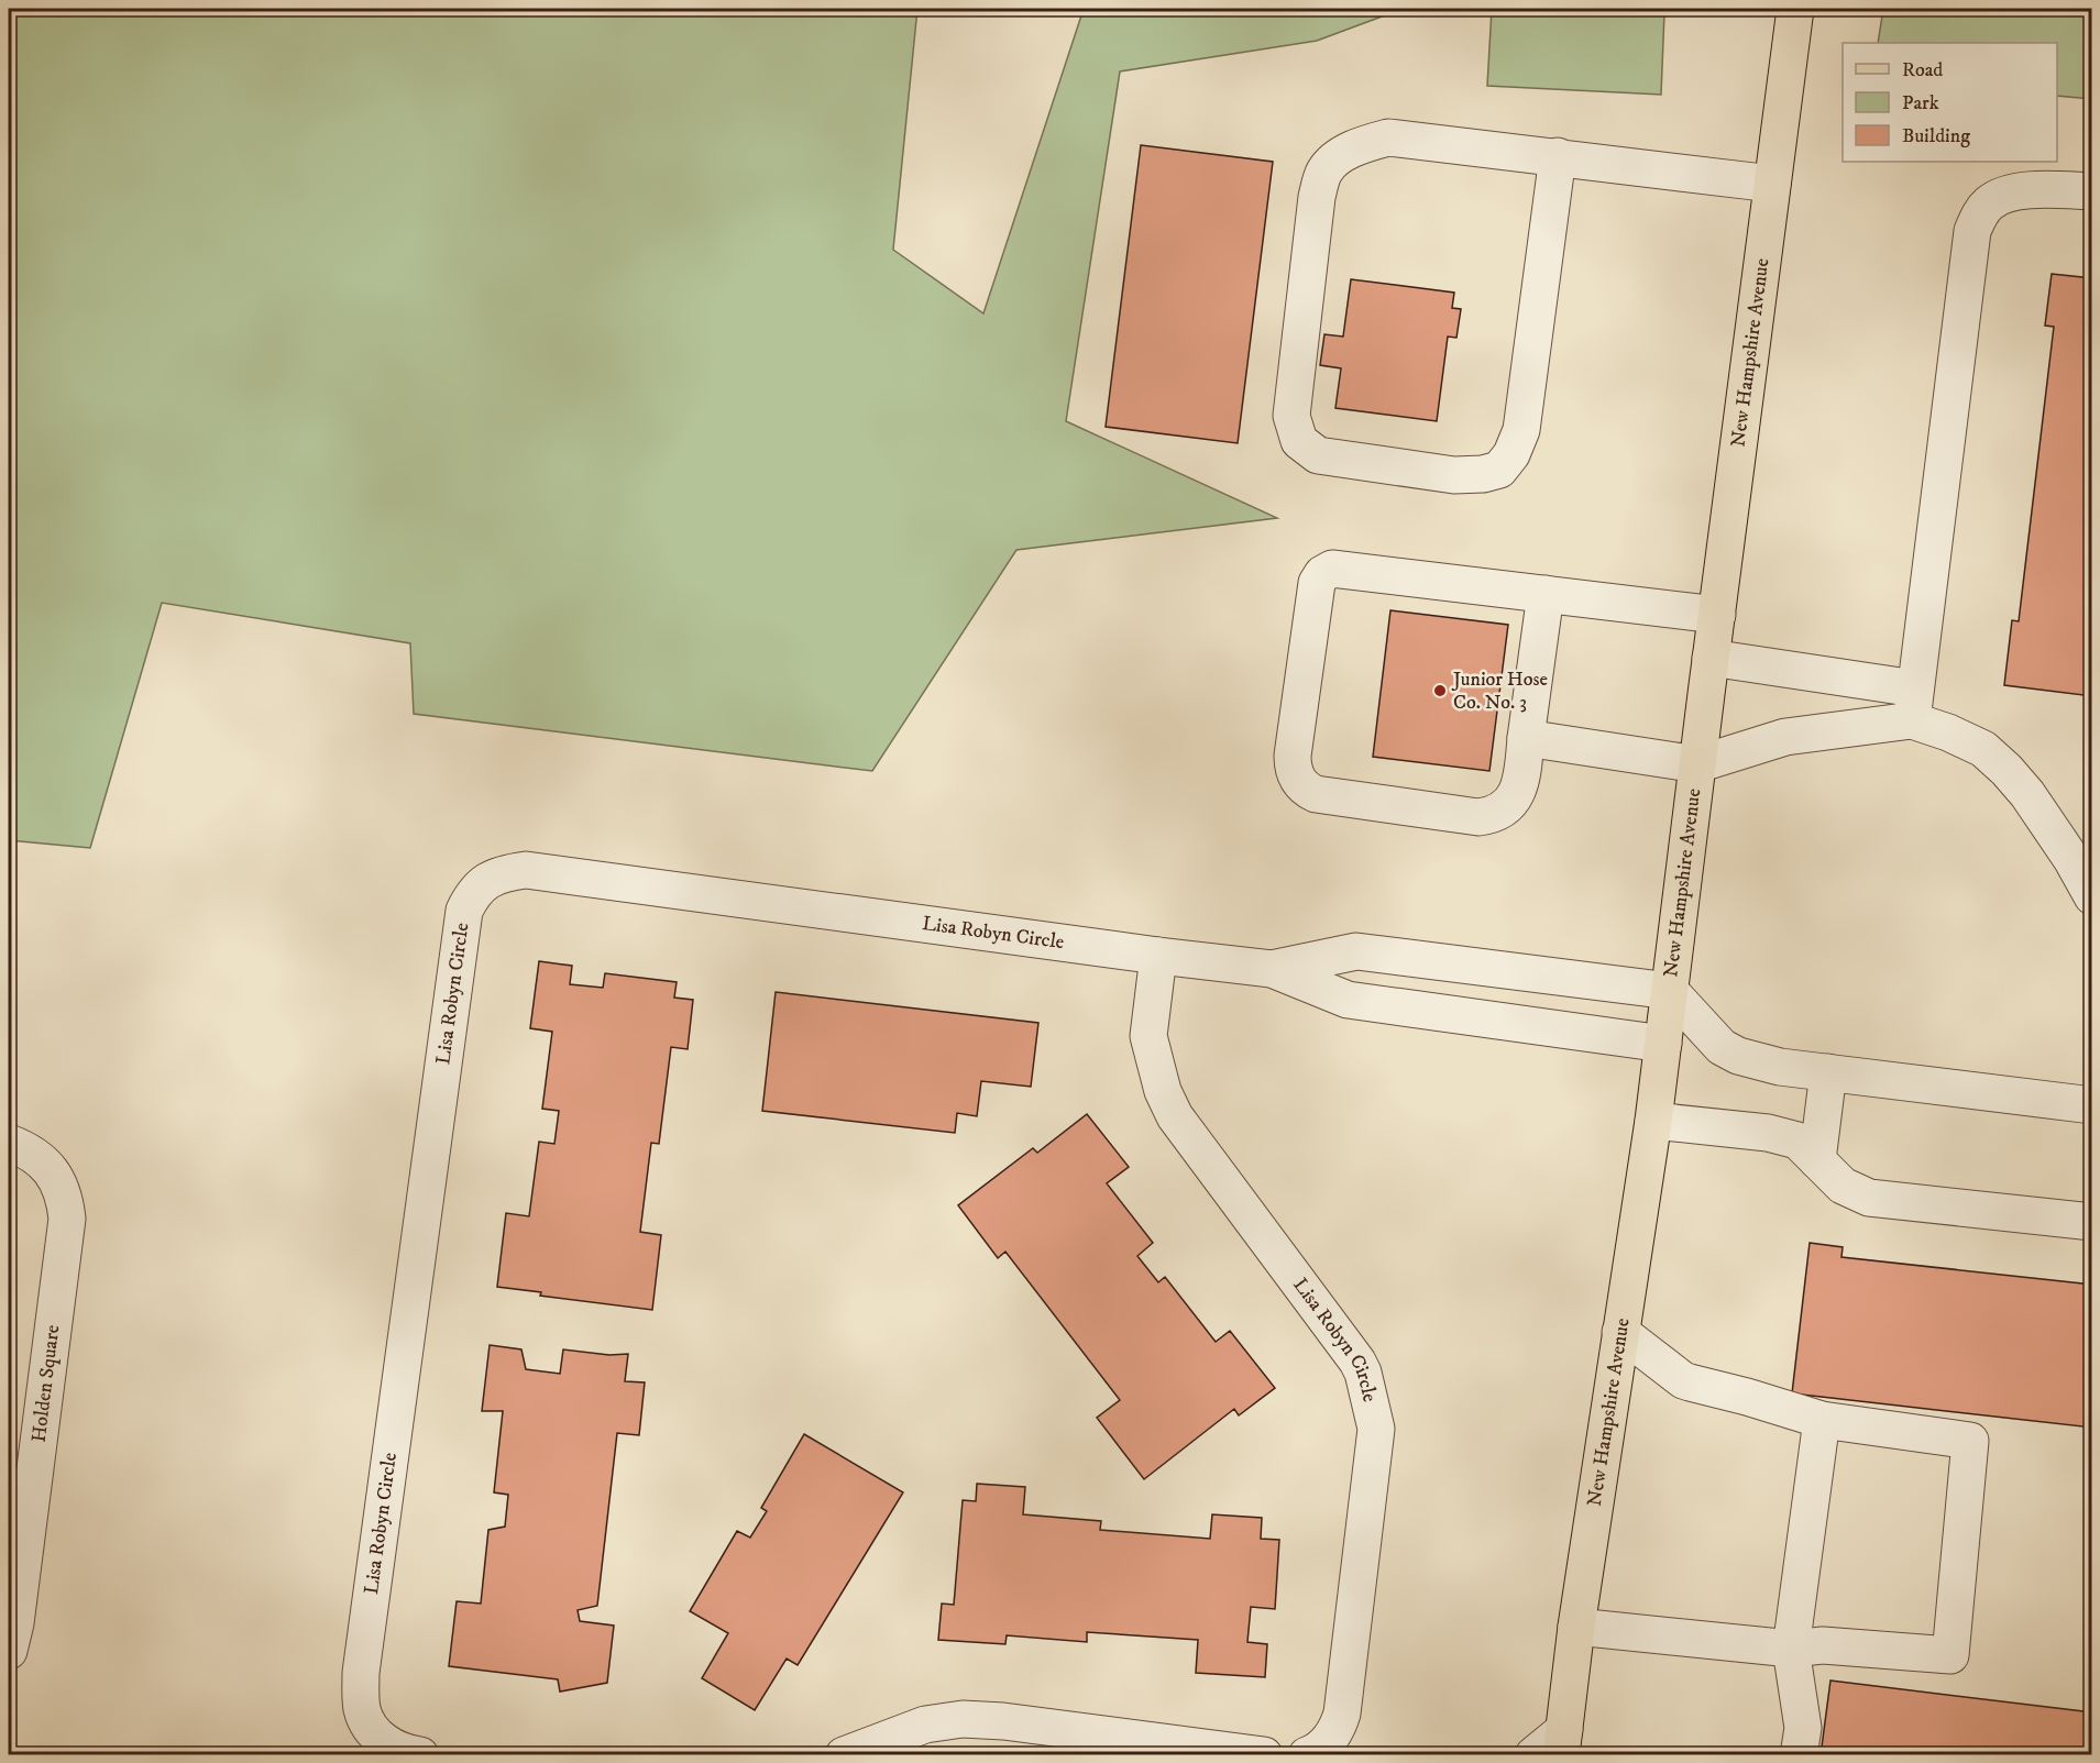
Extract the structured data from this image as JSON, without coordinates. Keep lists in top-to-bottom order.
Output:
{
  "streets": {
    "main road": ["New Hampshire Avenue"],
    "street": ["Lisa Robyn Circle", "Holden Square"]
  },
  "crossings": [
    ["New Hampshire Avenue", "Lisa Robyn Circle"]
  ],
  "places": ["Junior Hose Co. No. 3"],
  "legend": ["Road", "Park", "Building"]
}
